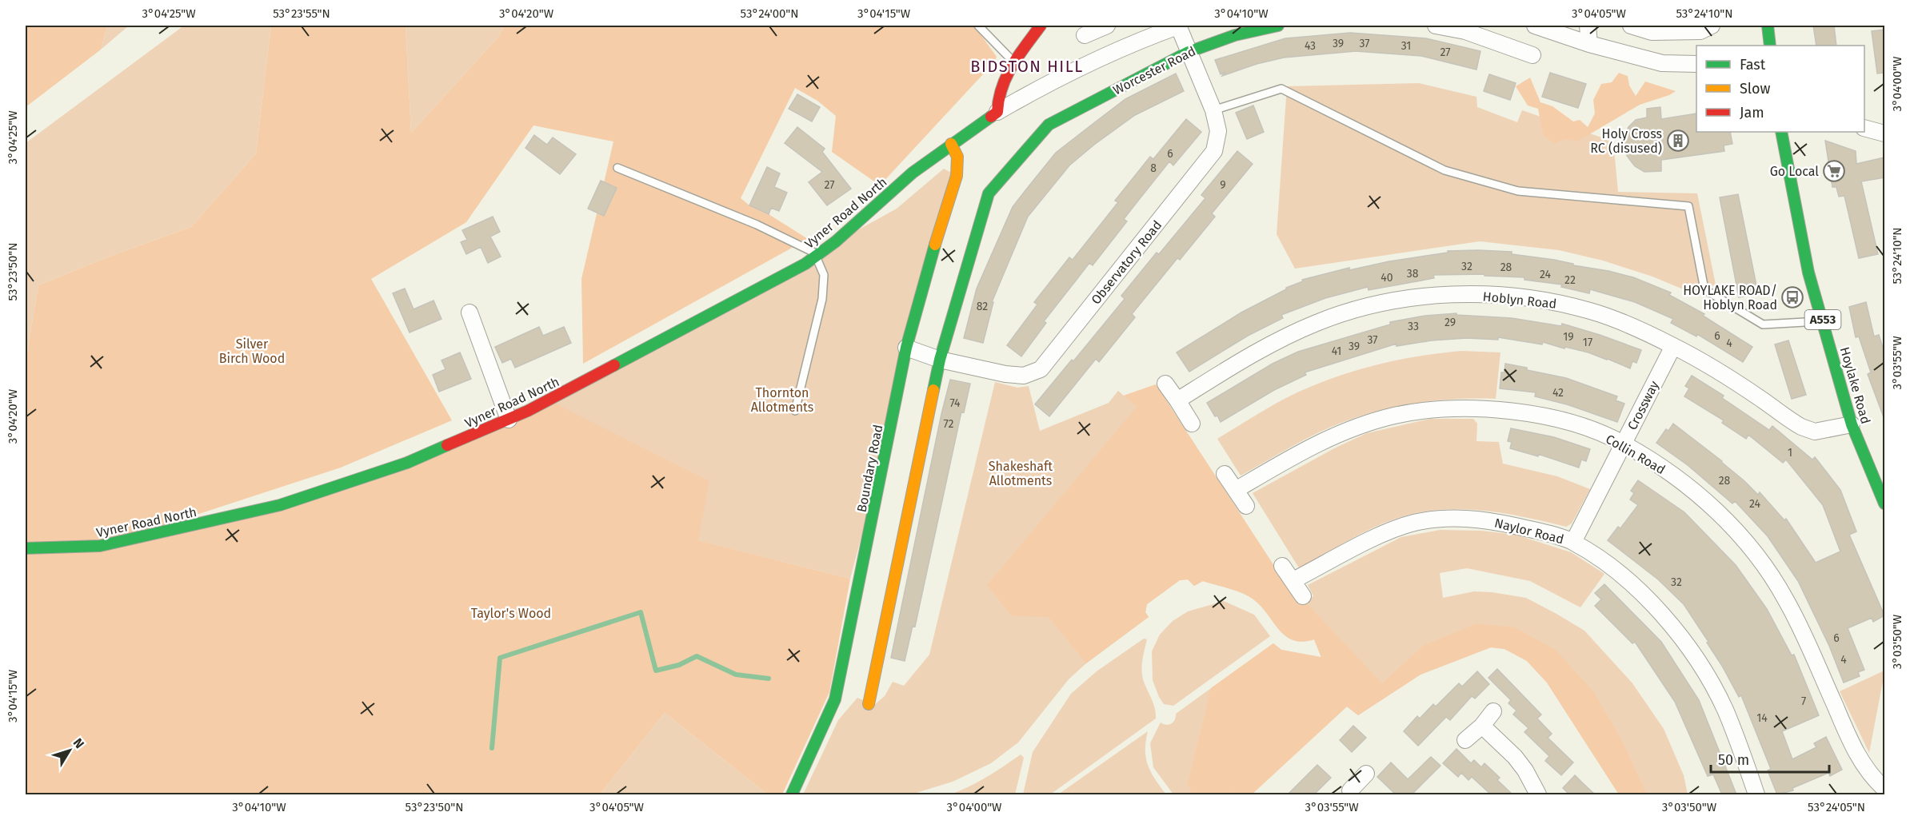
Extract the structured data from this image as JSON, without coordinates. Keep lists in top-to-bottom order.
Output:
{
  "streets": {
    "street": [
      "Worcester Road",
      "Vyner Road North",
      "Observatory Road",
      "Hoblyn Road",
      "A553",
      "Hoylake Road",
      "Crossway",
      "Collin Road",
      "Boundary Road",
      "Naylor Road"
    ]
  },
  "crossings": [
    ["Worcester Road", "Observatory Road"],
    ["Vyner Road North", "Boundary Road"],
    ["Observatory Road", "Boundary Road"],
    ["Hoblyn Road", "Hoylake Road"],
    ["Hoblyn Road", "Crossway"],
    ["Crossway", "Collin Road"],
    ["Crossway", "Naylor Road"]
  ],
  "districts": ["BIDSTON HILL"],
  "parks": [
    "Silver Birch Wood",
    "Thornton Allotments",
    "Shakeshaft Allotments",
    "Taylor's Wood"
  ],
  "places": {
    "building": ["Holy Cross RC (disused)"],
    "supermarket": ["Go Local"],
    "bus stop": ["HOYLAKE ROAD/ Hoblyn Road"]
  },
  "house_numbers": [
    "39",
    "37",
    "43",
    "31",
    "27",
    "6",
    "8",
    "27",
    "9",
    "32",
    "28",
    "38",
    "24",
    "40",
    "22",
    "82",
    "29",
    "33",
    "6",
    "19",
    "37",
    "17",
    "4",
    "39",
    "41",
    "42",
    "74",
    "72",
    "1",
    "28",
    "24",
    "32",
    "6",
    "4",
    "7",
    "14"
  ],
  "legend": ["Fast", "Slow", "Jam"],
  "scale_bar": "50 m",
  "north": "top right",
  "coordinates": [
    "3°04'25\"W",
    "53°23'55\"N",
    "3°04'20\"W",
    "53°24'00\"N",
    "3°04'15\"W",
    "3°04'10\"W",
    "3°04'05\"W",
    "53°24'10\"N",
    "3°04'00\"W",
    "53°23'50\"N",
    "3°03'55\"W",
    "3°03'50\"W",
    "53°24'05\"N"
  ]
}
